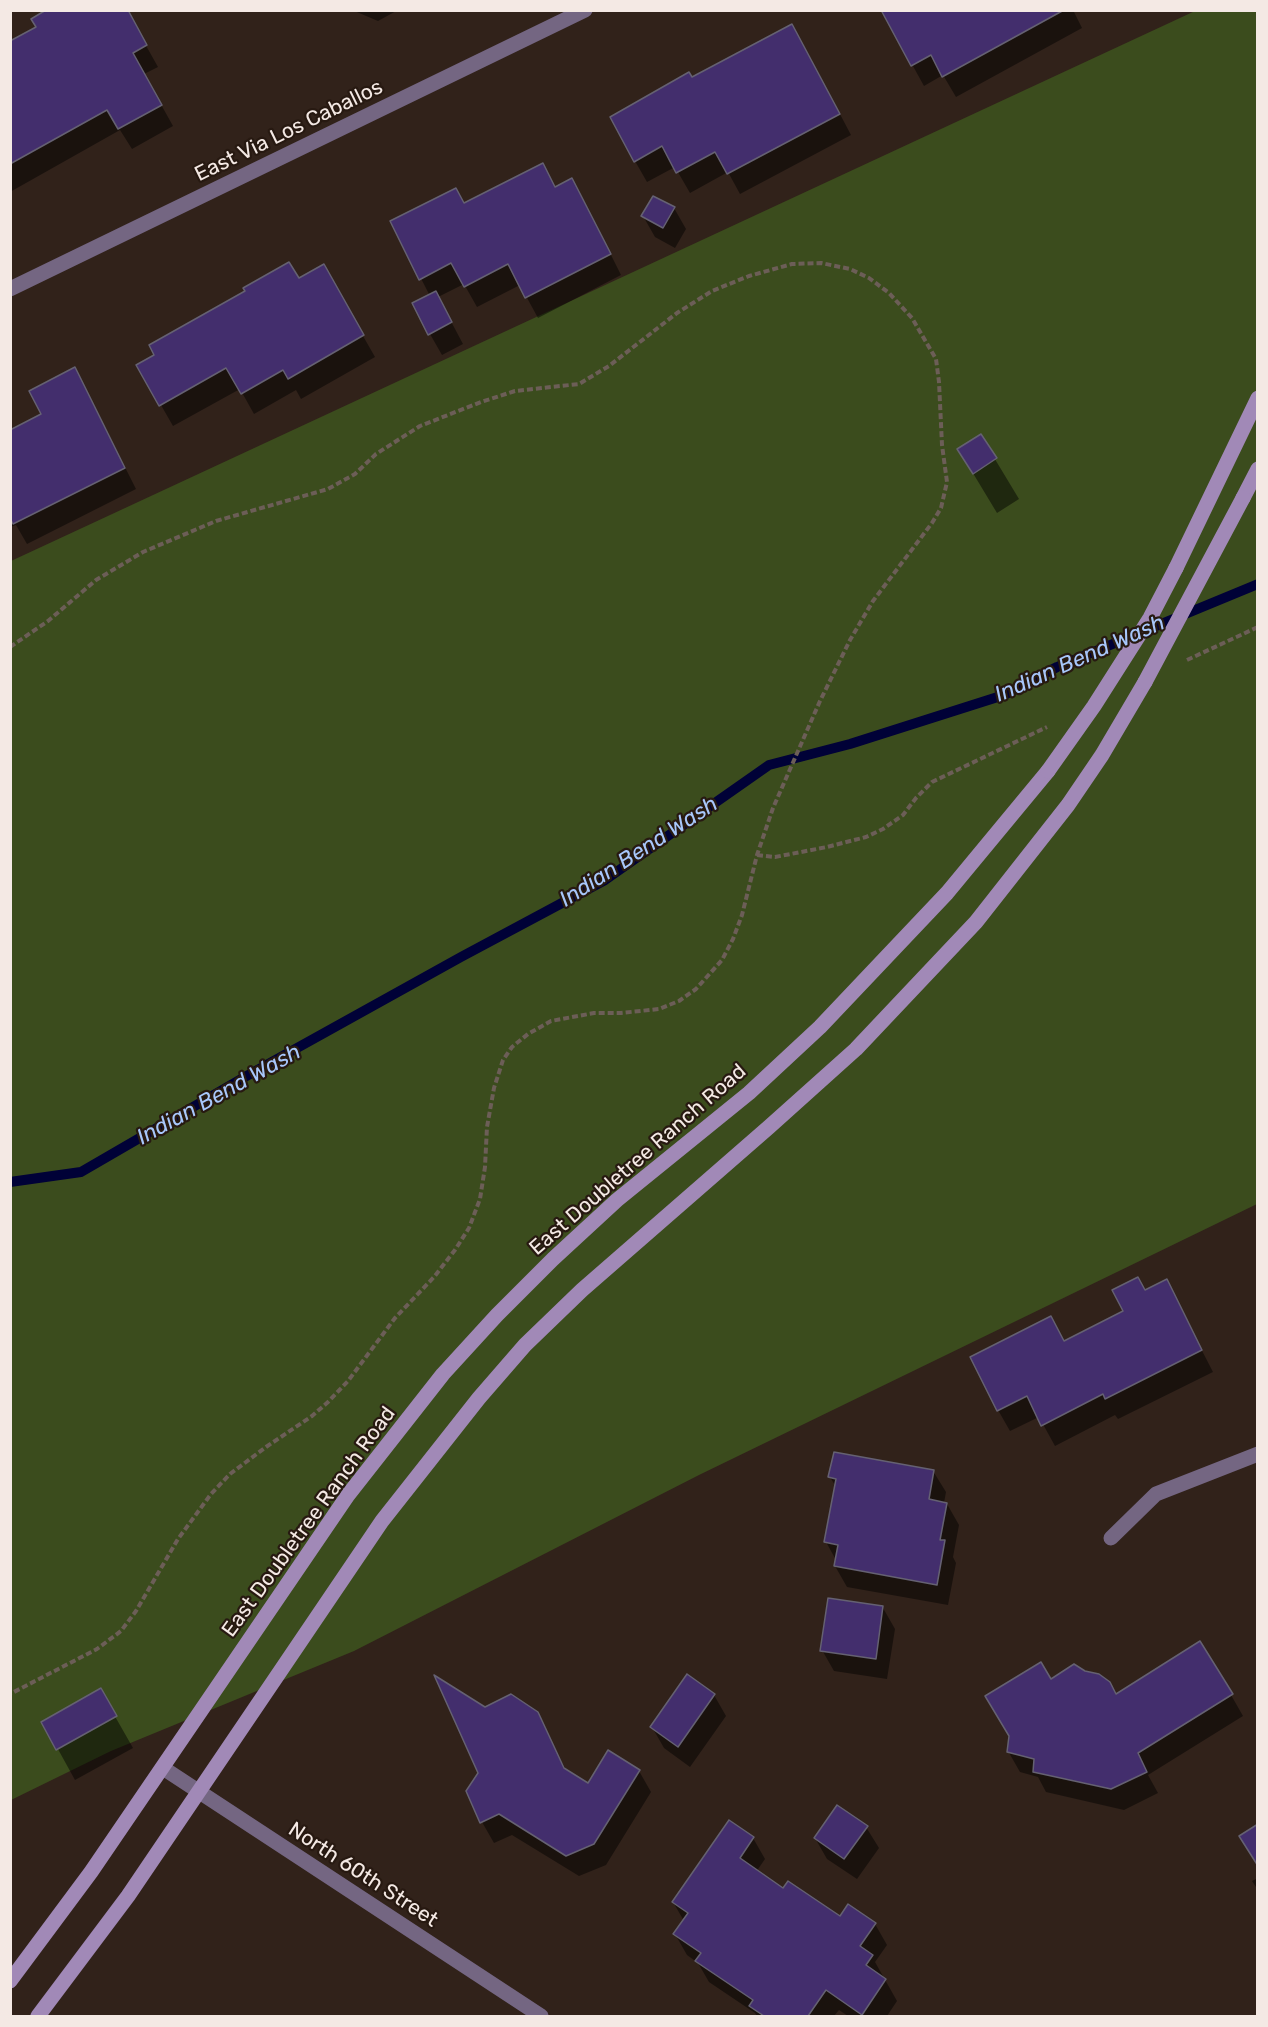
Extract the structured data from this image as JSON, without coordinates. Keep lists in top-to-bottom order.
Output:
{
  "streets": {
    "main road": ["East Doubletree Ranch Road"],
    "street": ["East Via Los Caballos", "North 60th Street"]
  },
  "crossings": [
    ["East Doubletree Ranch Road", "North 60th Street"]
  ],
  "water": ["Indian Bend Wash"]
}
